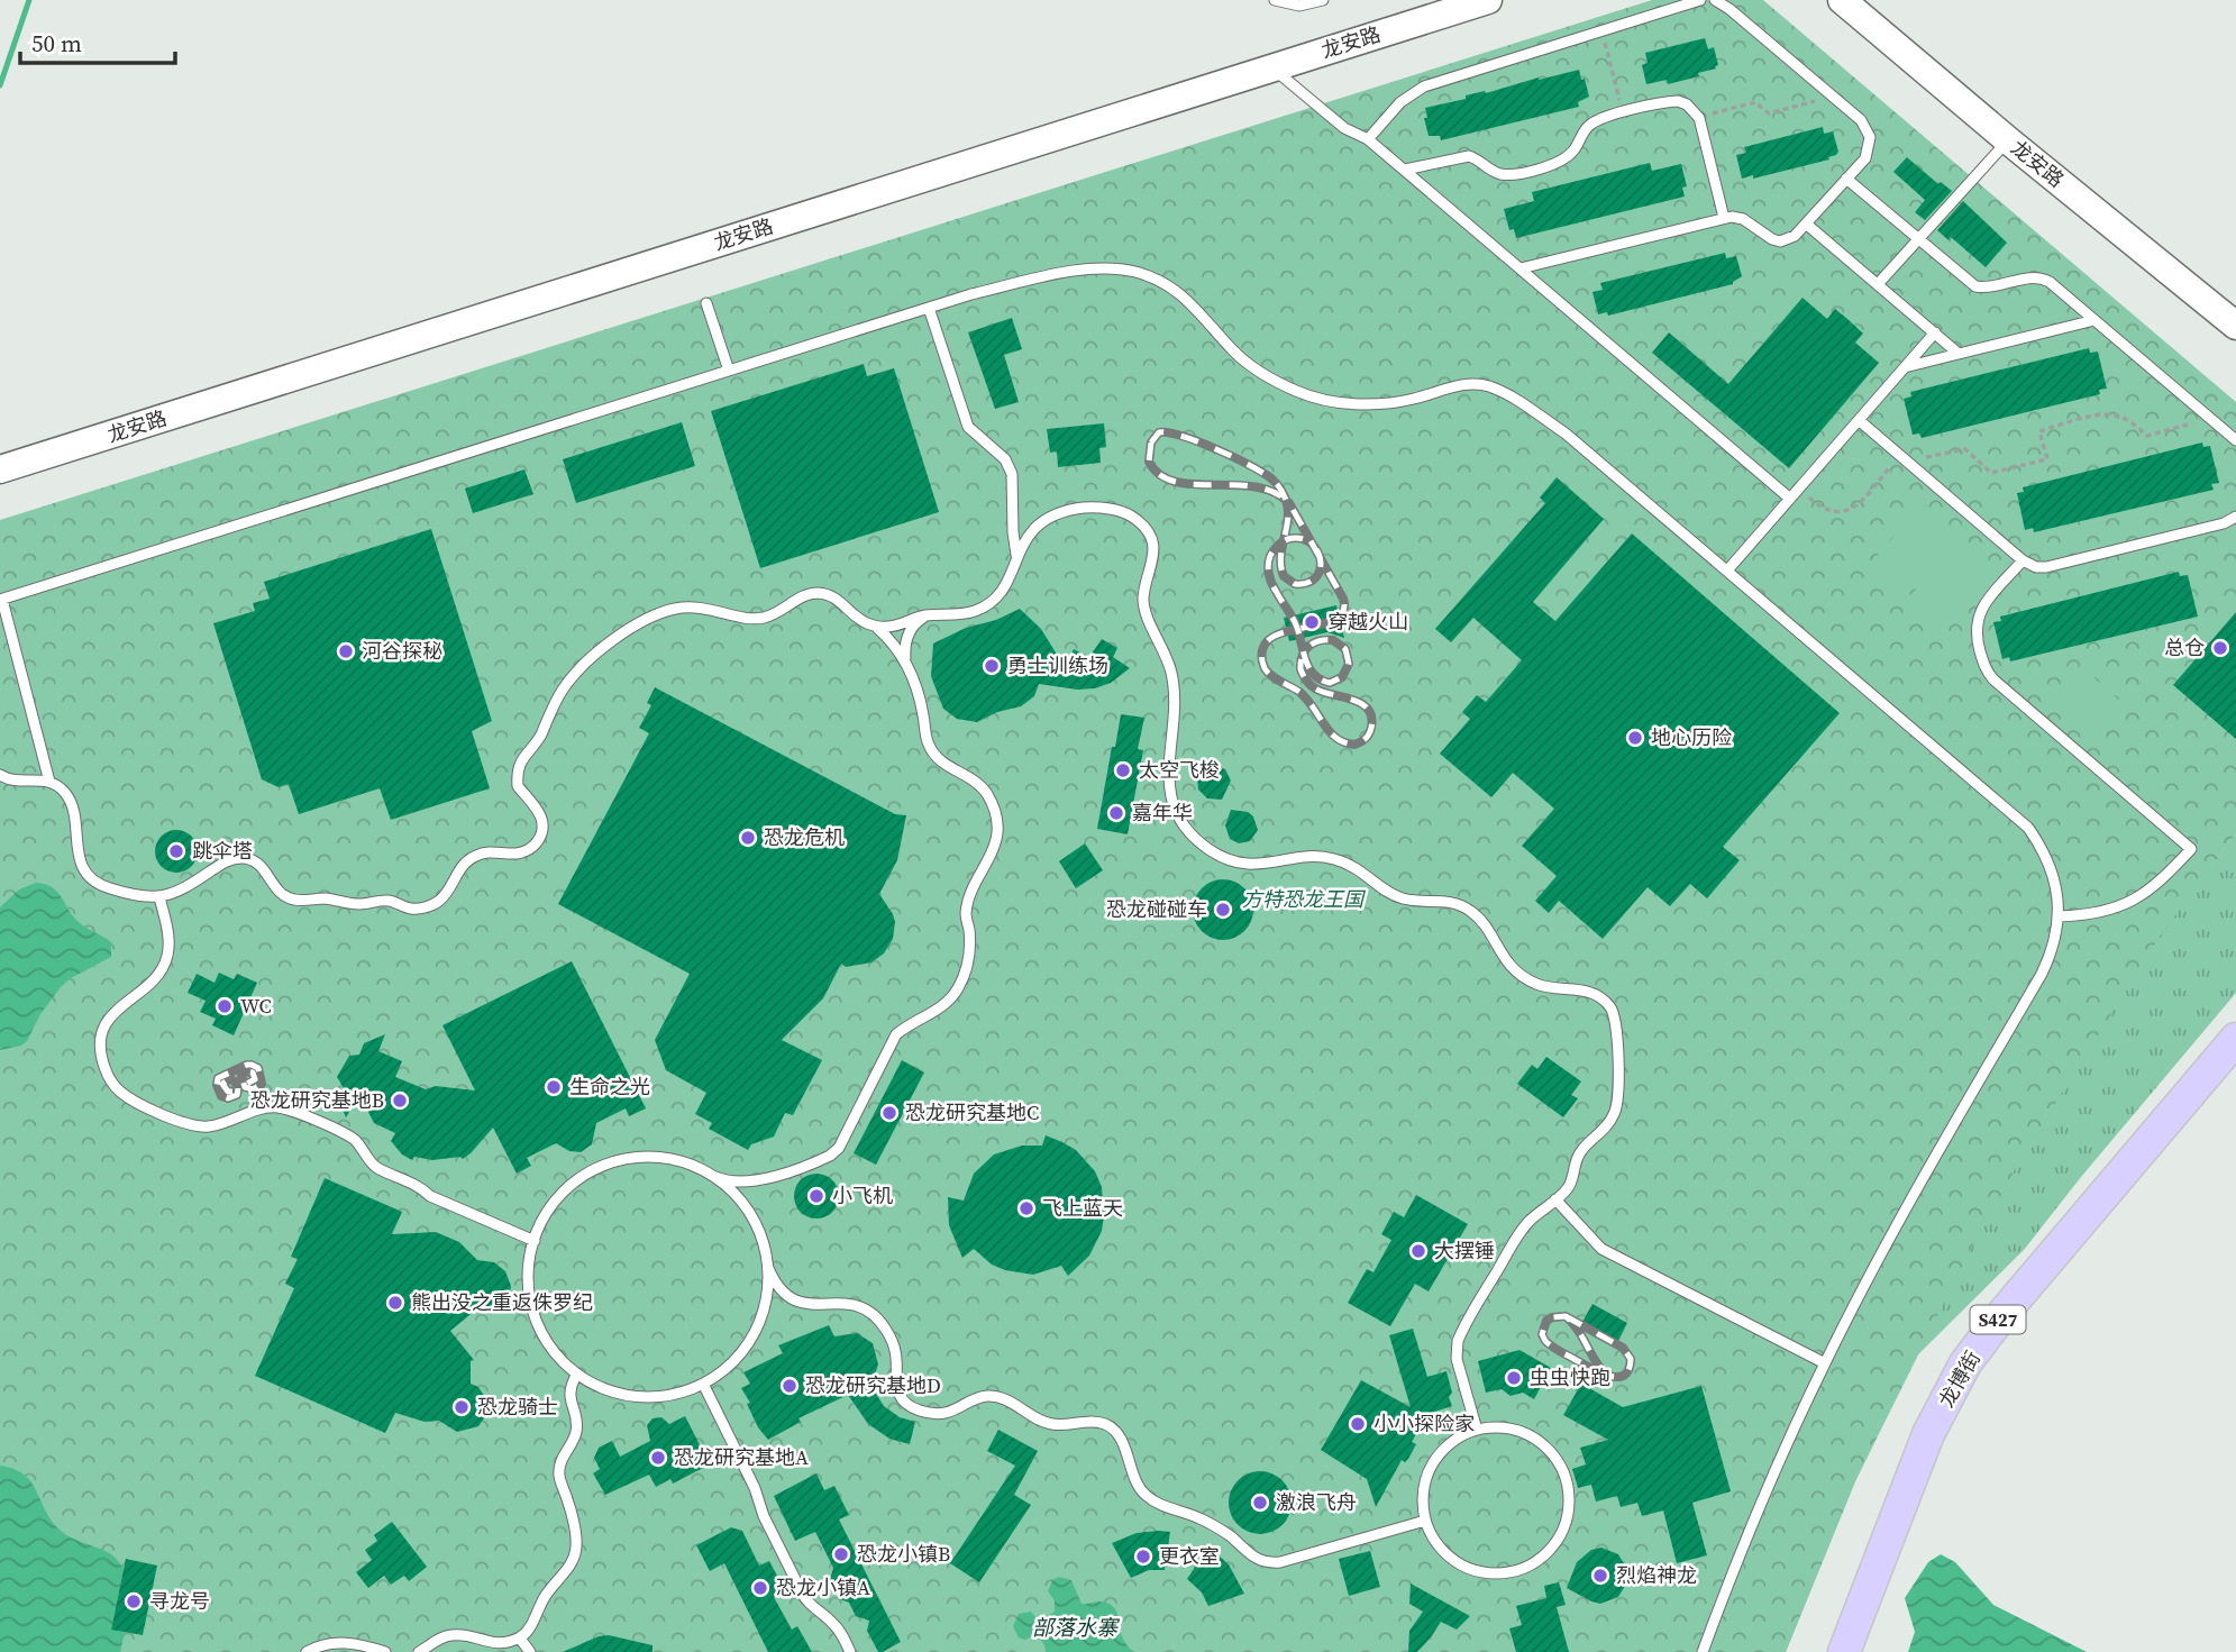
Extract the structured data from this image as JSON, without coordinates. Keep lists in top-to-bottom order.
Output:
{
  "streets": {
    "main road": ["龙安路", "S427", "龙博街"]
  },
  "water": ["部落水寨"],
  "parks": ["方特恐龙王国"],
  "places": [
    "穿越火山",
    "总仓",
    "河谷探秘",
    "勇士训练场",
    "地心历险",
    "太空飞梭",
    "嘉年华",
    "恐龙危机",
    "跳伞塔",
    "恐龙碰碰车",
    "WC",
    "生命之光",
    "恐龙研究基地B",
    "恐龙研究基地C",
    "小飞机",
    "飞上蓝天",
    "大摆锤",
    "熊出没之重返侏罗纪",
    "虫虫快跑",
    "恐龙研究基地D",
    "恐龙骑士",
    "小小探险家",
    "恐龙研究基地A",
    "激浪飞舟",
    "恐龙小镇B",
    "更衣室",
    "烈焰神龙",
    "恐龙小镇A",
    "寻龙号"
  ],
  "scale_bar": "50 m"
}
